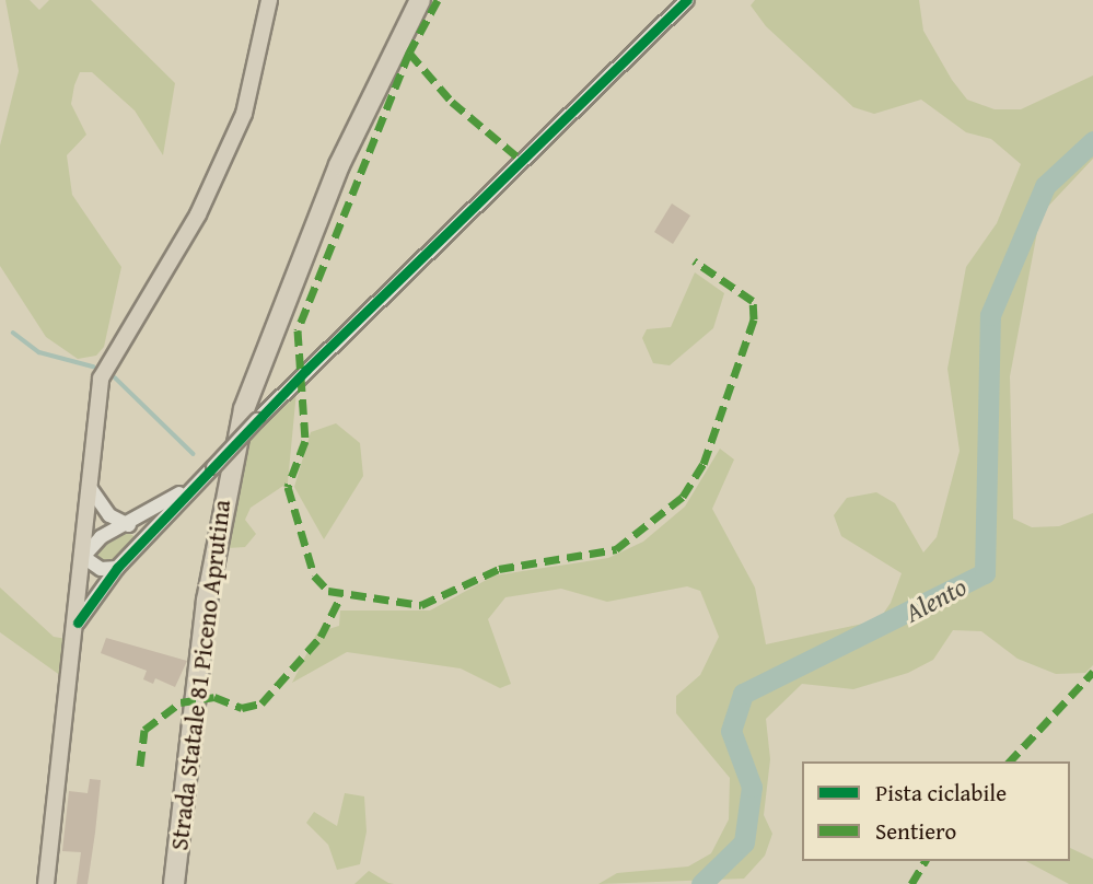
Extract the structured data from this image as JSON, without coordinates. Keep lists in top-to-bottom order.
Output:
{
  "streets": {
    "highway": ["Strada Statale 81 Piceno Aprutina"]
  },
  "water": ["Alento"],
  "legend": ["Pista ciclabile", "Sentiero"]
}
